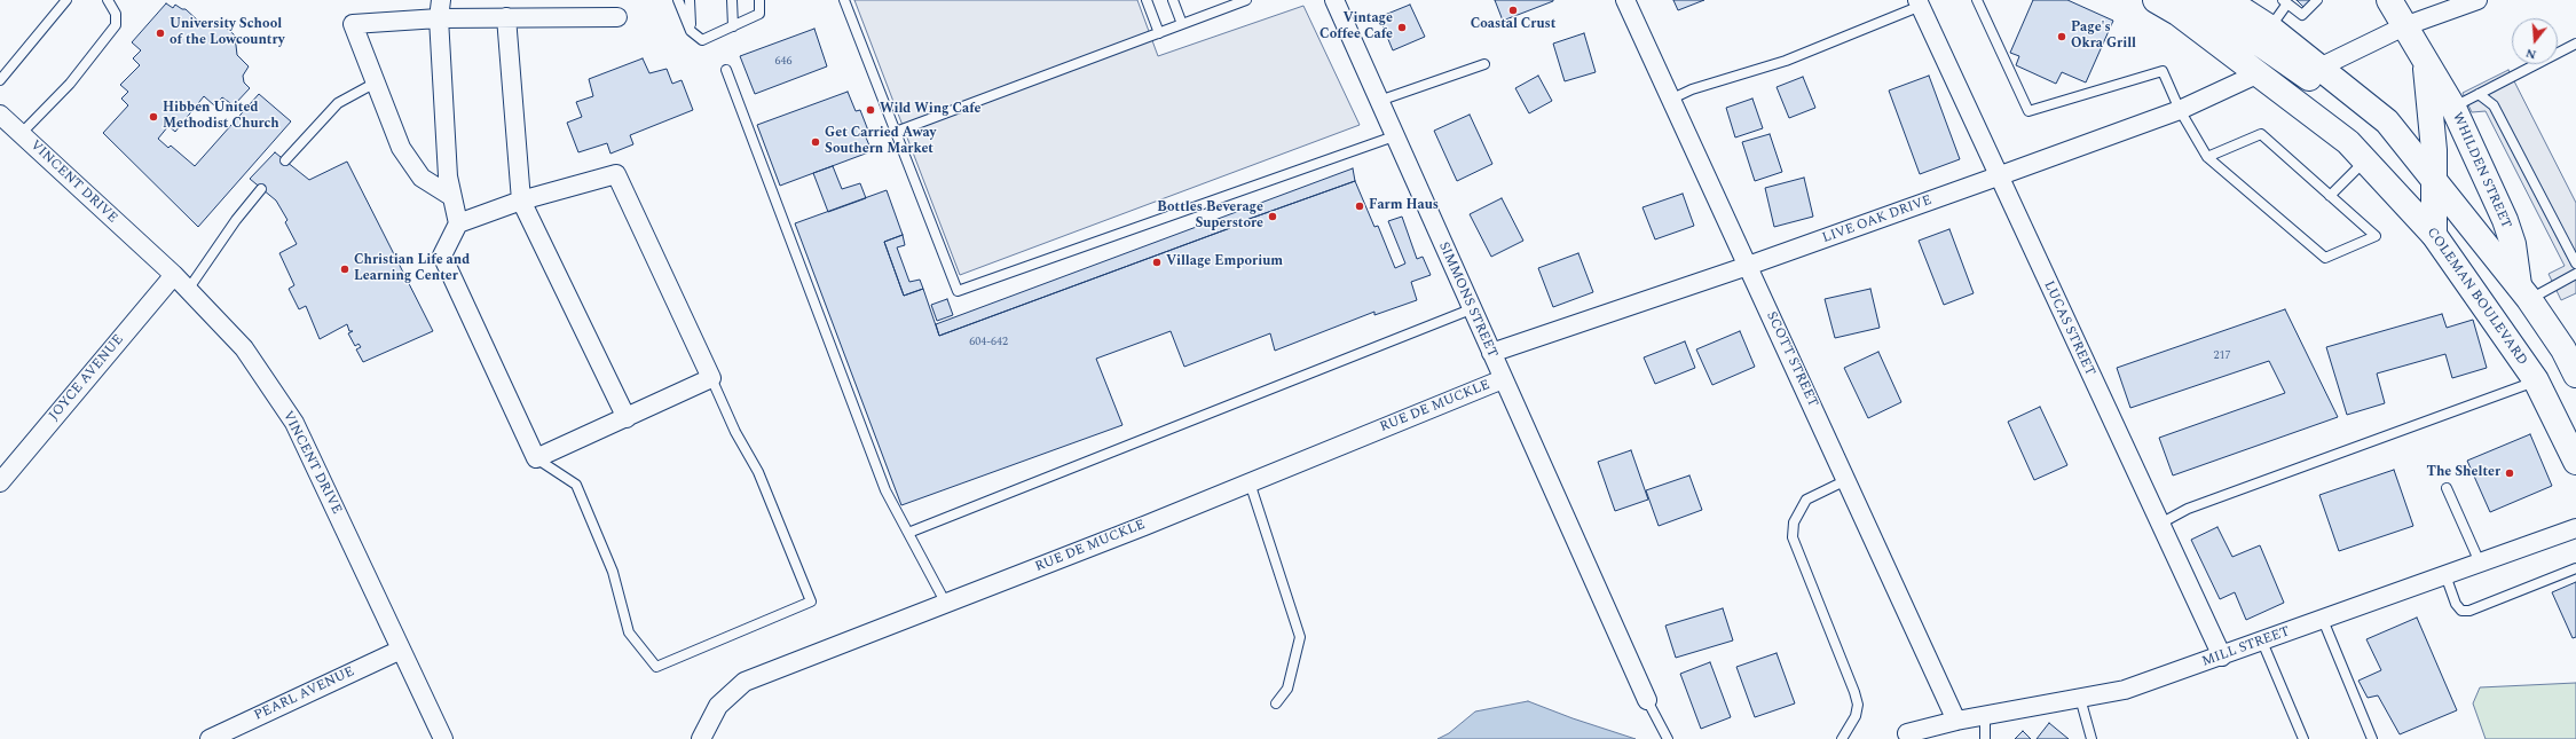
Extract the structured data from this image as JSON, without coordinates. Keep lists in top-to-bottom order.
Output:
{
  "streets": {
    "main road": ["WHILDEN STREET", "COLEMAN BOULEVARD"],
    "street": [
      "VINCENT DRIVE",
      "LIVE OAK DRIVE",
      "SIMMONS STREET",
      "LUCAS STREET",
      "SCOTT STREET",
      "JOYCE AVENUE",
      "RUE DE MUCKLE",
      "MILL STREET",
      "PEARL AVENUE"
    ]
  },
  "crossings": [
    ["WHILDEN STREET", "COLEMAN BOULEVARD"],
    ["VINCENT DRIVE", "JOYCE AVENUE"],
    ["VINCENT DRIVE", "PEARL AVENUE"],
    ["LIVE OAK DRIVE", "COLEMAN BOULEVARD"],
    ["LIVE OAK DRIVE", "SIMMONS STREET"],
    ["LIVE OAK DRIVE", "LUCAS STREET"],
    ["LIVE OAK DRIVE", "SCOTT STREET"],
    ["SIMMONS STREET", "RUE DE MUCKLE"],
    ["LUCAS STREET", "MILL STREET"],
    ["SCOTT STREET", "MILL STREET"]
  ],
  "places": [
    "Coastal Crust",
    "Vintage Coffee Cafe",
    "University School of the Lowcountry",
    "Page's Okra Grill",
    "Wild Wing Cafe",
    "Hibben United Methodist Church",
    "Get Carried Away Southern Market",
    "Farm Haus",
    "Bottles Beverage Superstore",
    "Village Emporium",
    "Christian Life and Learning Center",
    "The Shelter"
  ],
  "house_numbers": ["646", "604-642", "217"],
  "north": "bottom"
}
